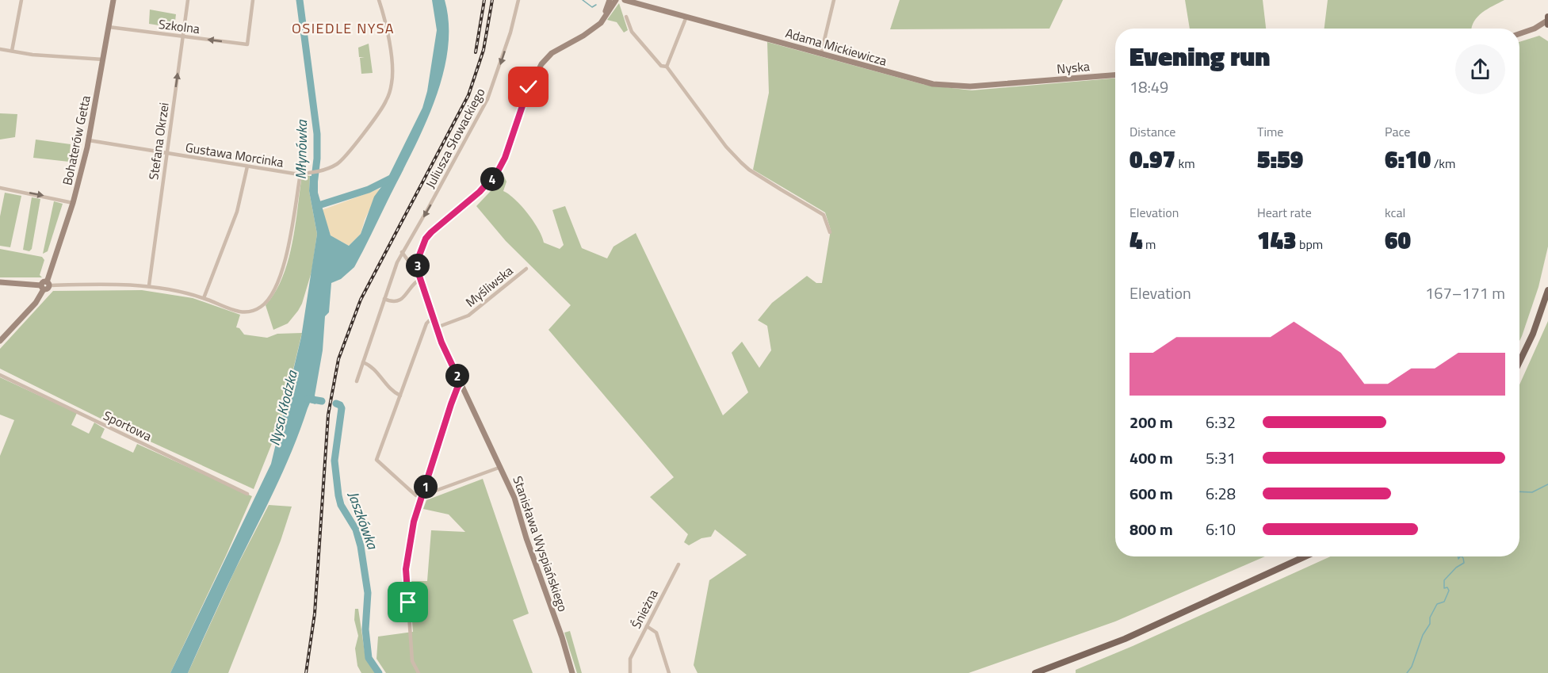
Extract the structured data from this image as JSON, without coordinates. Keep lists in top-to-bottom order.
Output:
{
  "streets": {
    "street": [
      "Szkolna",
      "Adama Mickiewicza",
      "Nyska",
      "Juliusza Słowackiego",
      "Bohaterów Getta",
      "Stefana Okrzei",
      "Gustawa Morcinka",
      "Myśliwska",
      "Sportowa",
      "Stanisława Wyspiańskiego",
      "Śnieżna"
    ]
  },
  "crossings": [
    ["Szkolna", "Bohaterów Getta"],
    ["Szkolna", "Stefana Okrzei"],
    ["Adama Mickiewicza", "Nyska"],
    ["Bohaterów Getta", "Gustawa Morcinka"],
    ["Stefana Okrzei", "Gustawa Morcinka"],
    ["Myśliwska", "Stanisława Wyspiańskiego"]
  ],
  "one_way": ["Juliusza Słowackiego", "Stefana Okrzei"],
  "districts": ["OSIEDLE NYSA"],
  "water": ["Młynówka", "Nysa Kłodzka", "Jaszkówka"],
  "page": {
    "heading": ["Evening run", "18:49"],
    "stats": [
      ["Distance", "0.97 km"],
      ["Time", "5:59"],
      ["Pace", "6:10 /km"],
      ["Elevation", "4 m"],
      ["Heart rate", "143 bpm"],
      ["kcal", "60"]
    ],
    "pins": [
      "4",
      "3",
      "2",
      "1"
    ],
    "chart": ["Elevation", "167–171 m"],
    "list": [
      {
        "name": "200 m",
        "note": "6:32"
      },
      {
        "name": "400 m",
        "note": "5:31"
      },
      {
        "name": "600 m",
        "note": "6:28"
      },
      {
        "name": "800 m",
        "note": "6:10"
      }
    ]
  }
}
